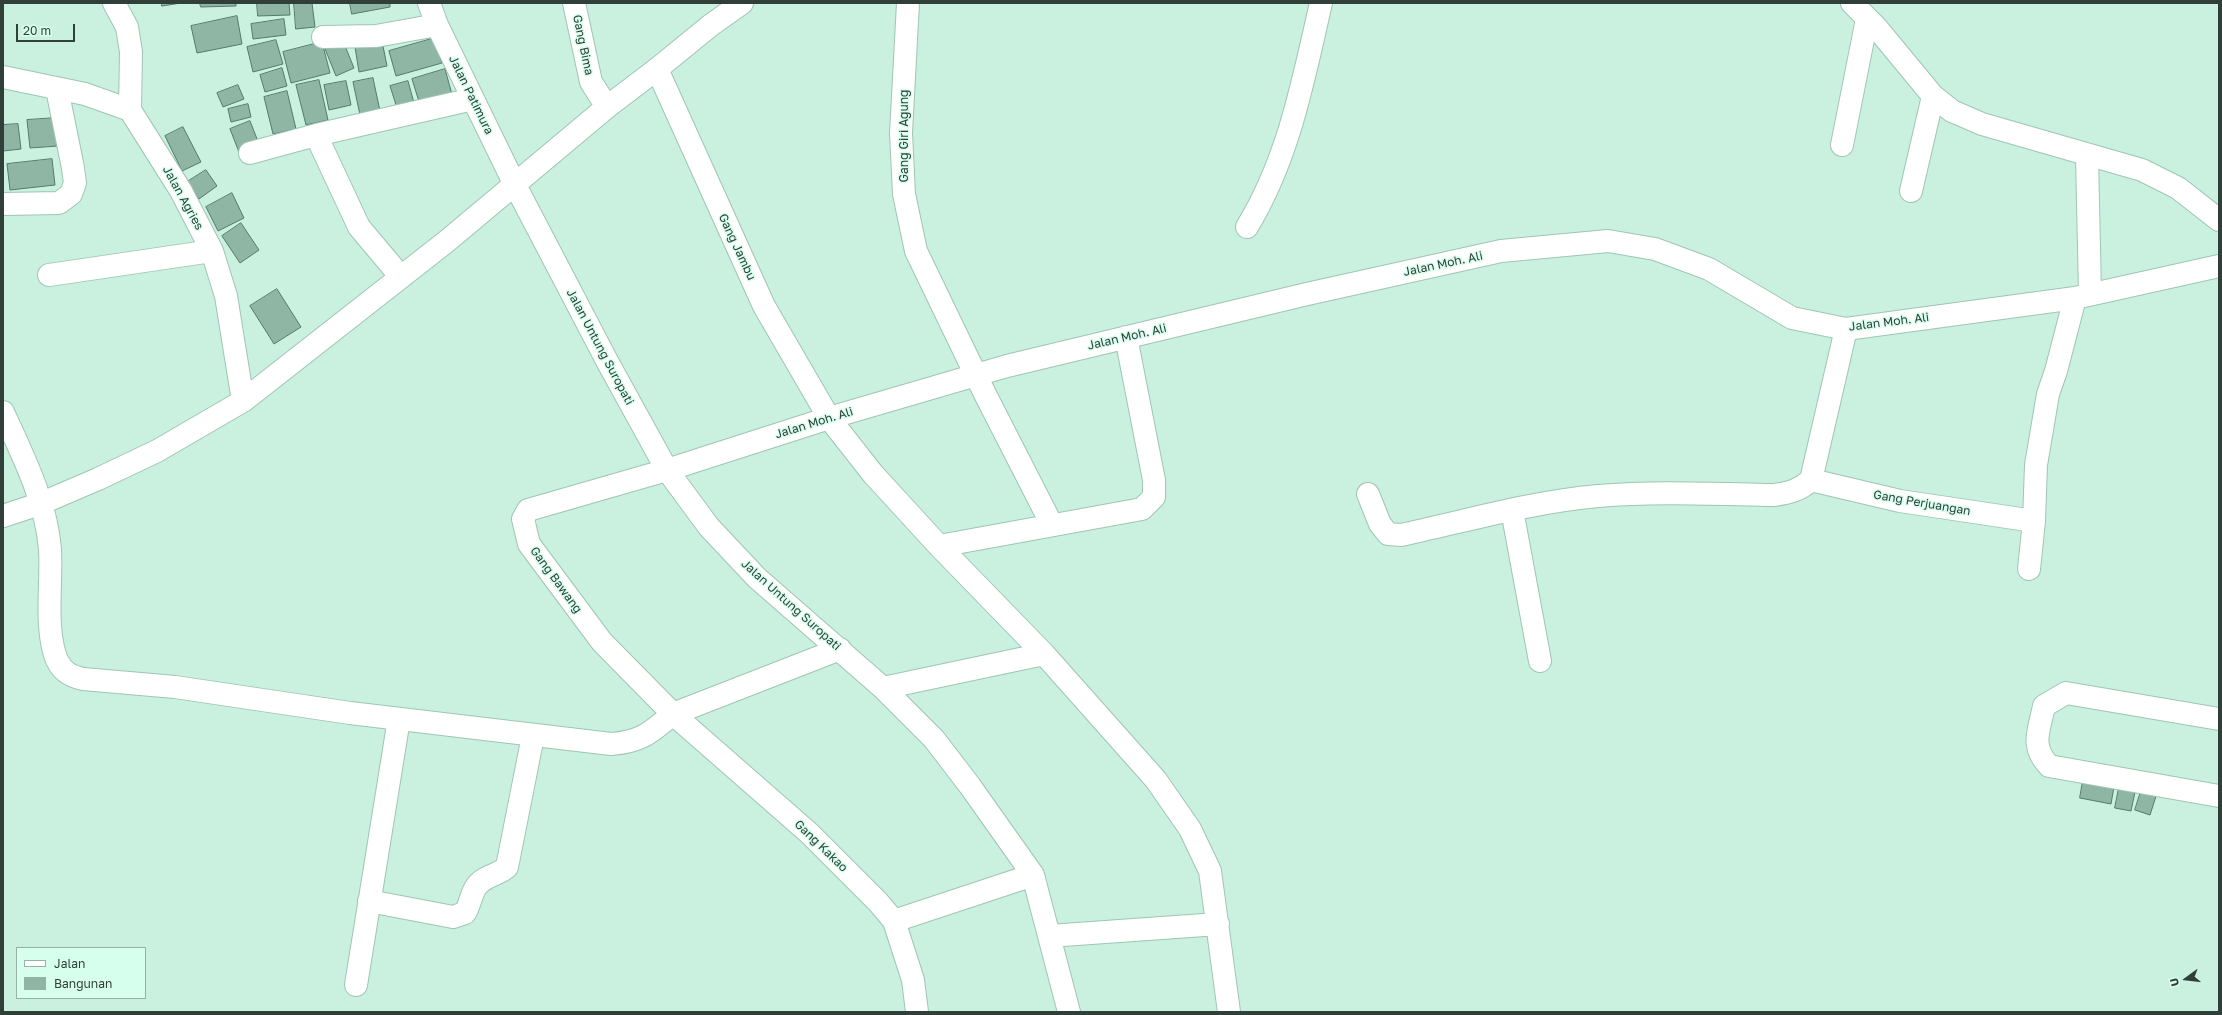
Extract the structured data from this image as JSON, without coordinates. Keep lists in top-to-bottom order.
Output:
{
  "streets": {
    "street": [
      "Gang Bima",
      "Jalan Patimura",
      "Gang Giri Agung",
      "Jalan Agries",
      "Gang Jambu",
      "Jalan Moh. Ali",
      "Jalan Untung Suropati",
      "Gang Perjuangan",
      "Gang Bawang",
      "Gang Kakao"
    ]
  },
  "crossings": [
    ["Jalan Patimura", "Jalan Untung Suropati"],
    ["Gang Giri Agung", "Jalan Moh. Ali"],
    ["Gang Jambu", "Jalan Moh. Ali"],
    ["Jalan Moh. Ali", "Jalan Untung Suropati"],
    ["Jalan Moh. Ali", "Gang Bawang"],
    ["Jalan Untung Suropati", "Gang Bawang"],
    ["Gang Bawang", "Gang Kakao"]
  ],
  "legend": ["Jalan", "Bangunan"],
  "scale_bar": "20 m",
  "north": "left"
}
